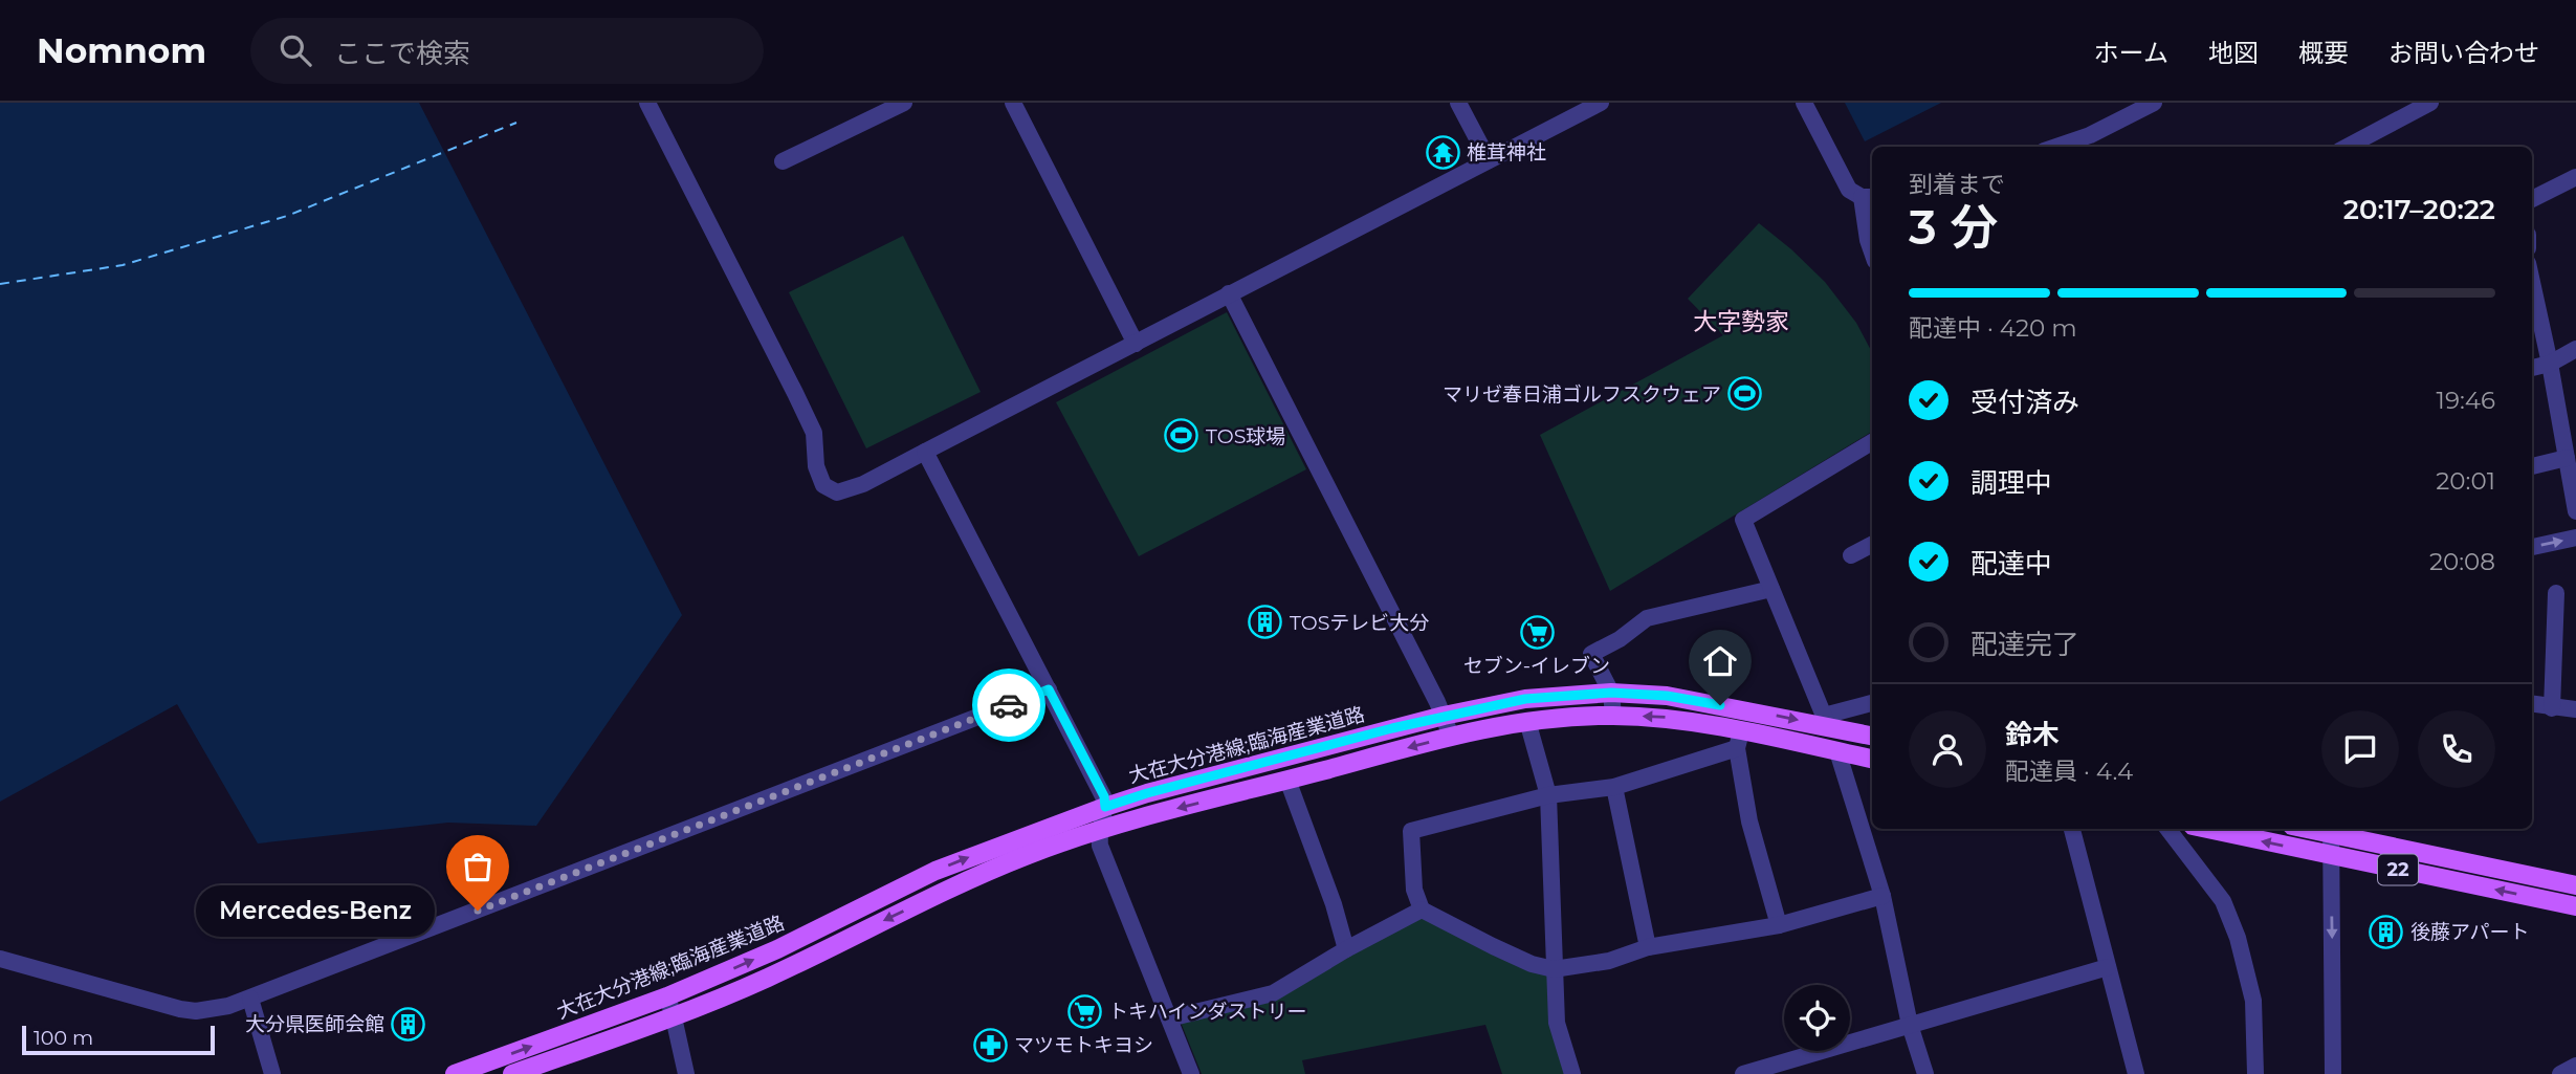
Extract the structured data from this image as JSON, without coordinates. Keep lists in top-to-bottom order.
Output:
{
  "streets": {
    "main road": ["大在大分港線;臨海産業道路", "22"]
  },
  "districts": ["大字勢家"],
  "places": {
    "temple": ["椎茸神社"],
    "sports": ["マリゼ春日浦ゴルフスクウェア", "TOS球場"],
    "building": ["TOSテレビ大分", "後藤アパート", "大分県医師会館"],
    "supermarket": ["セブン-イレブン", "トキハインダストリー"],
    "other": ["Mercedes-Benz"],
    "pharmacy": ["マツモトキヨシ"]
  },
  "scale_bar": "100 m",
  "page": {
    "header": "Nomnom",
    "search": "ここで検索",
    "nav": [
      "ホーム",
      "地図",
      "概要",
      "お問い合わせ"
    ],
    "heading": ["3 分", "到着まで", "20:17–20:22"],
    "panel": ["鈴木", "配達員 · 4.4"],
    "bar": "配達中 · 420 m",
    "list": [
      ["受付済み", "19:46"],
      ["調理中", "20:01"],
      ["配達中", "20:08"],
      "配達完了"
    ],
    "bubble": "Mercedes-Benz",
    "scale": "100 m"
  }
}
